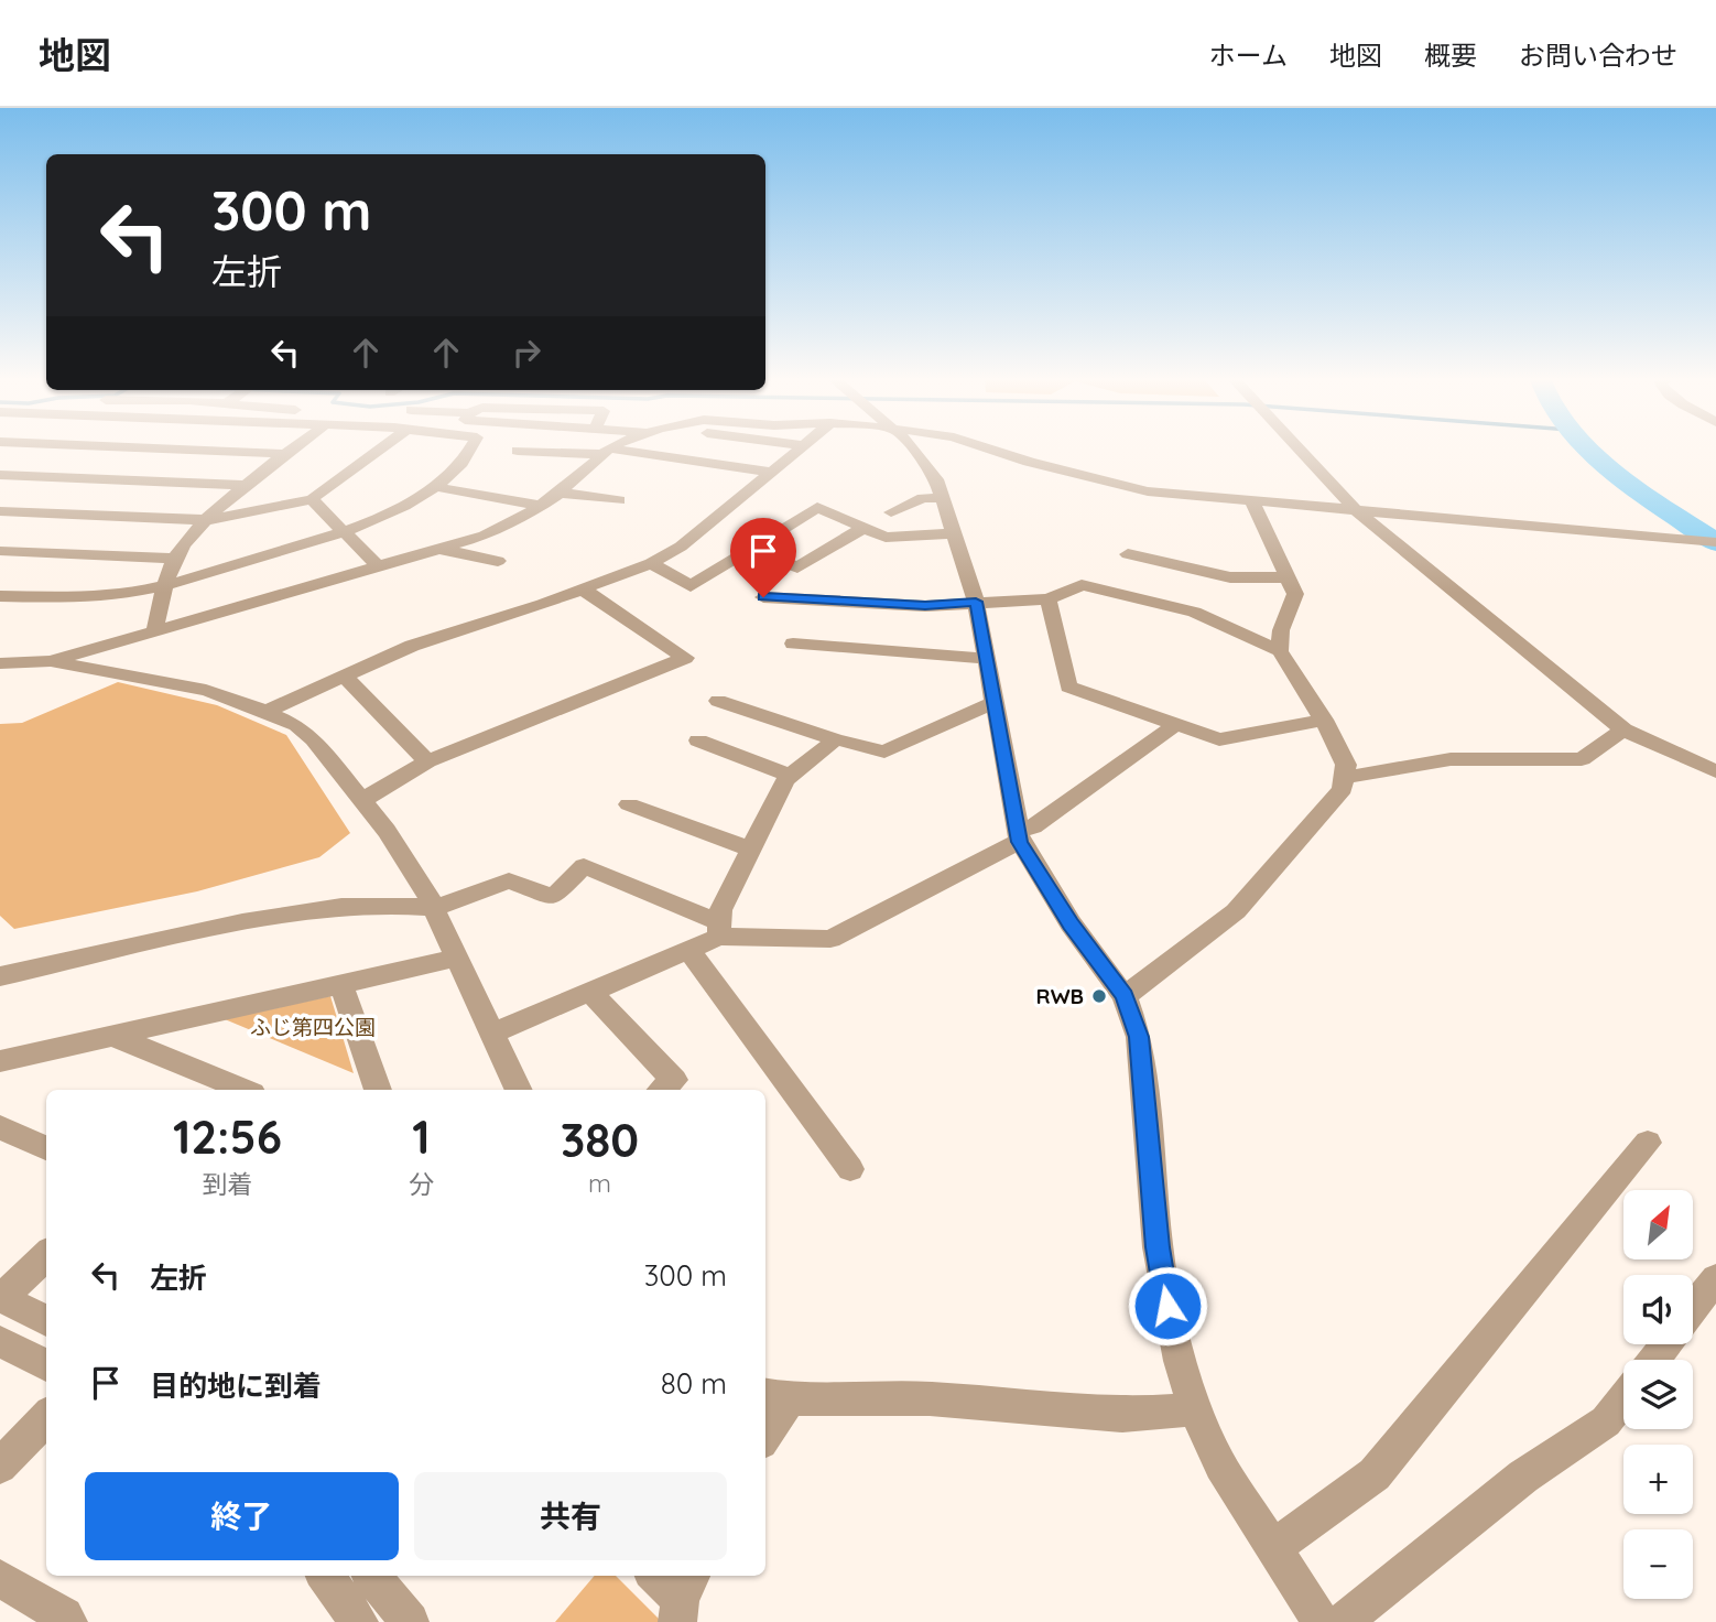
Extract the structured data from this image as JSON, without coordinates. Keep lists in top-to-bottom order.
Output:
{
  "parks": ["ふじ第四公園"],
  "places": ["RWB"],
  "north": "top right",
  "page": {
    "header": "地図",
    "nav": [
      "ホーム",
      "地図",
      "概要",
      "お問い合わせ"
    ],
    "turn": ["300 m", "左折"],
    "eta": [
      "12:56",
      "到着",
      "1",
      "分",
      "380",
      "m"
    ],
    "map_buttons": ["+", "−"],
    "list": [
      {
        "name": "左折",
        "value": "300 m"
      },
      {
        "name": "目的地に到着",
        "value": "80 m"
      }
    ],
    "buttons": ["終了", "共有"]
  }
}
